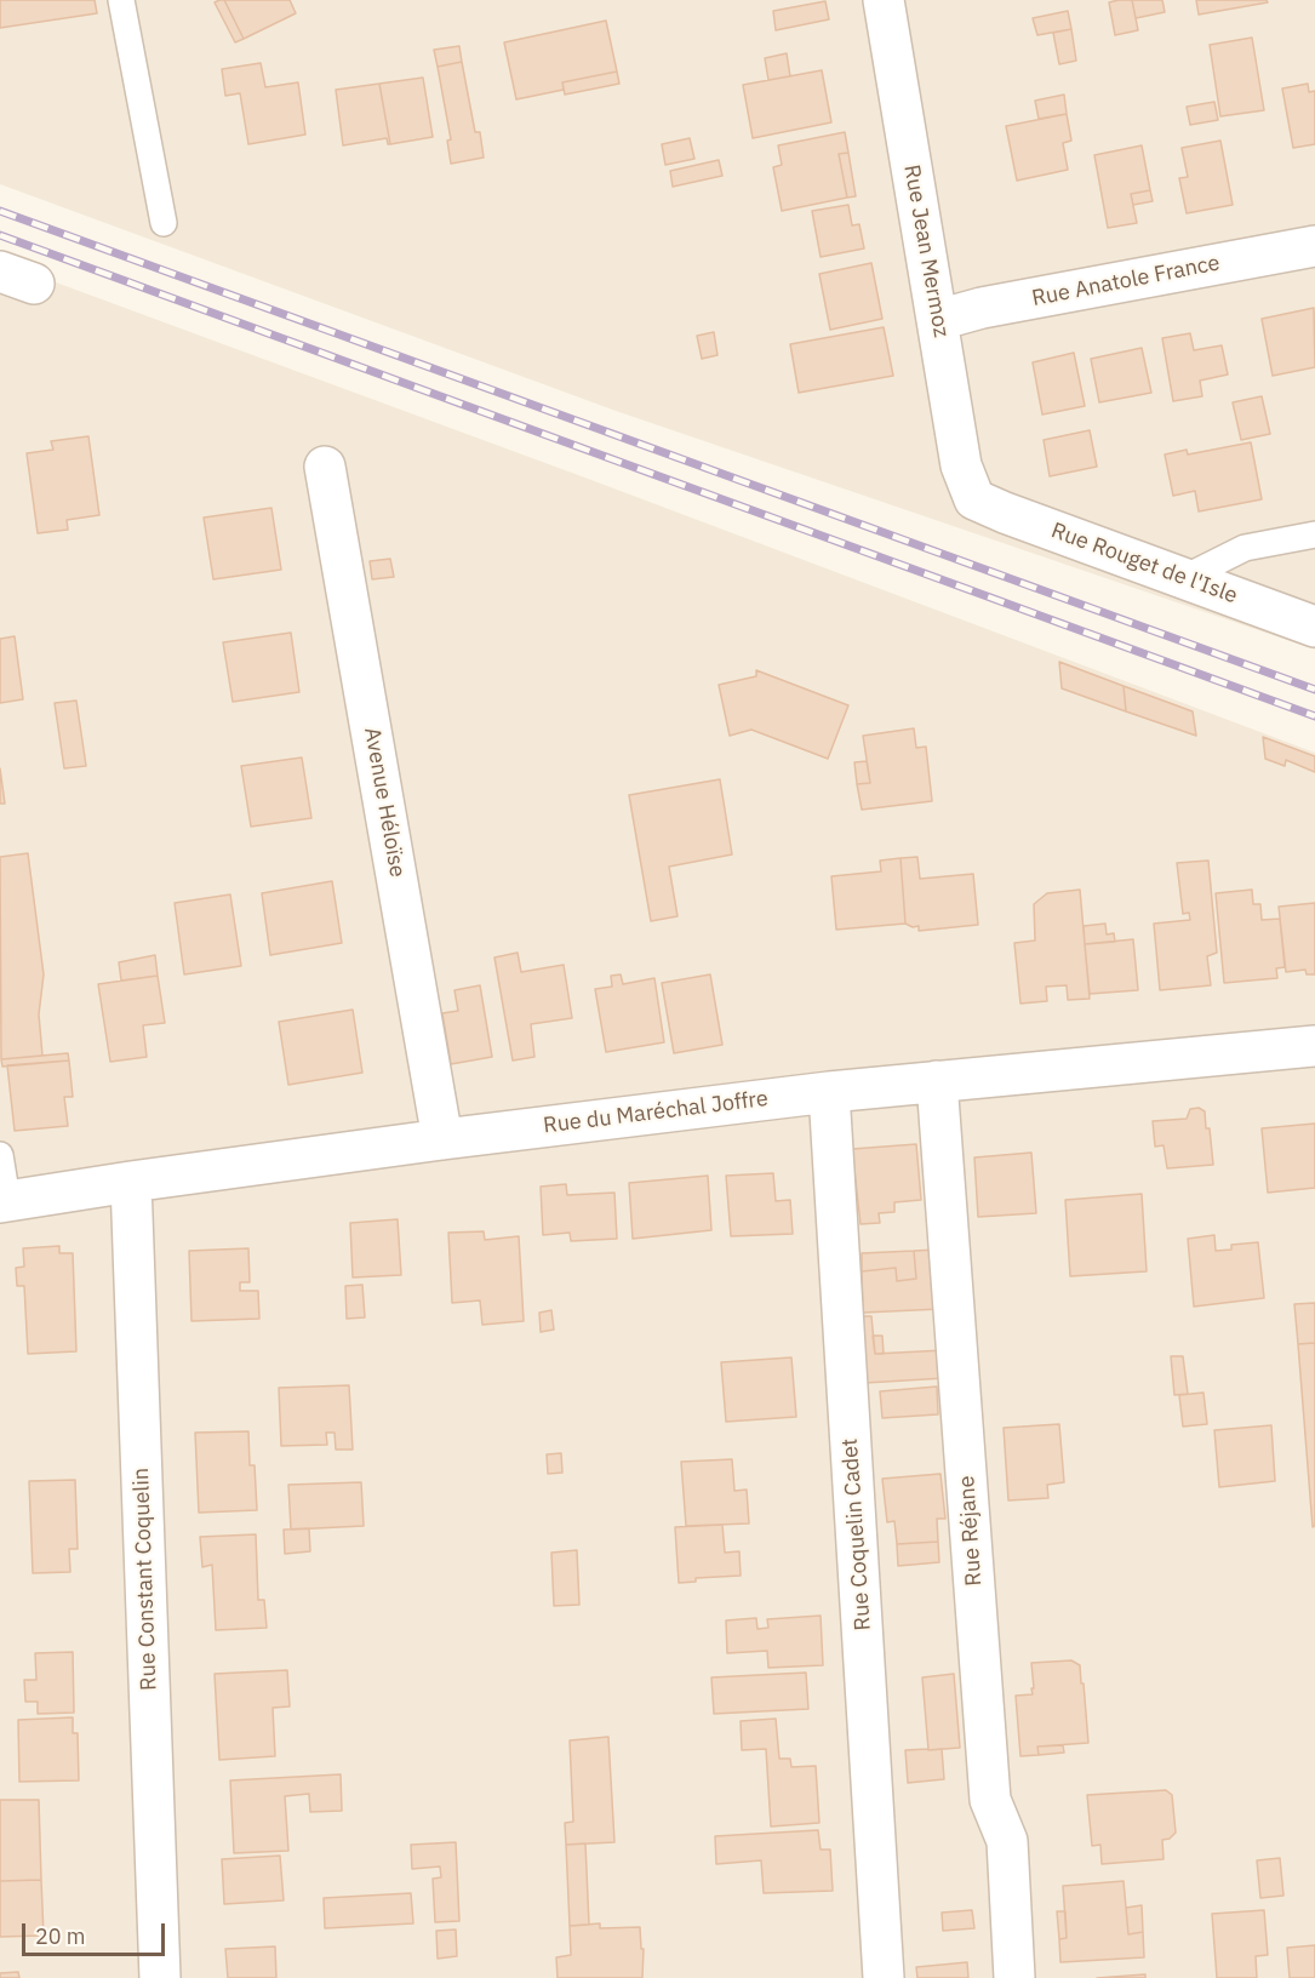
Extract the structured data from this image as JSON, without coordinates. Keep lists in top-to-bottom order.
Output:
{
  "streets": {
    "street": [
      "Rue Jean Mermoz",
      "Rue Anatole France",
      "Rue Rouget de l'Isle",
      "Avenue Héloïse",
      "Rue du Maréchal Joffre",
      "Rue Réjane",
      "Rue Coquelin Cadet",
      "Rue Constant Coquelin"
    ]
  },
  "crossings": [
    ["Rue Jean Mermoz", "Rue Anatole France"],
    ["Rue Jean Mermoz", "Rue Rouget de l'Isle"],
    ["Avenue Héloïse", "Rue du Maréchal Joffre"],
    ["Rue du Maréchal Joffre", "Rue Réjane"],
    ["Rue du Maréchal Joffre", "Rue Coquelin Cadet"],
    ["Rue du Maréchal Joffre", "Rue Constant Coquelin"]
  ],
  "scale_bar": "20 m"
}
